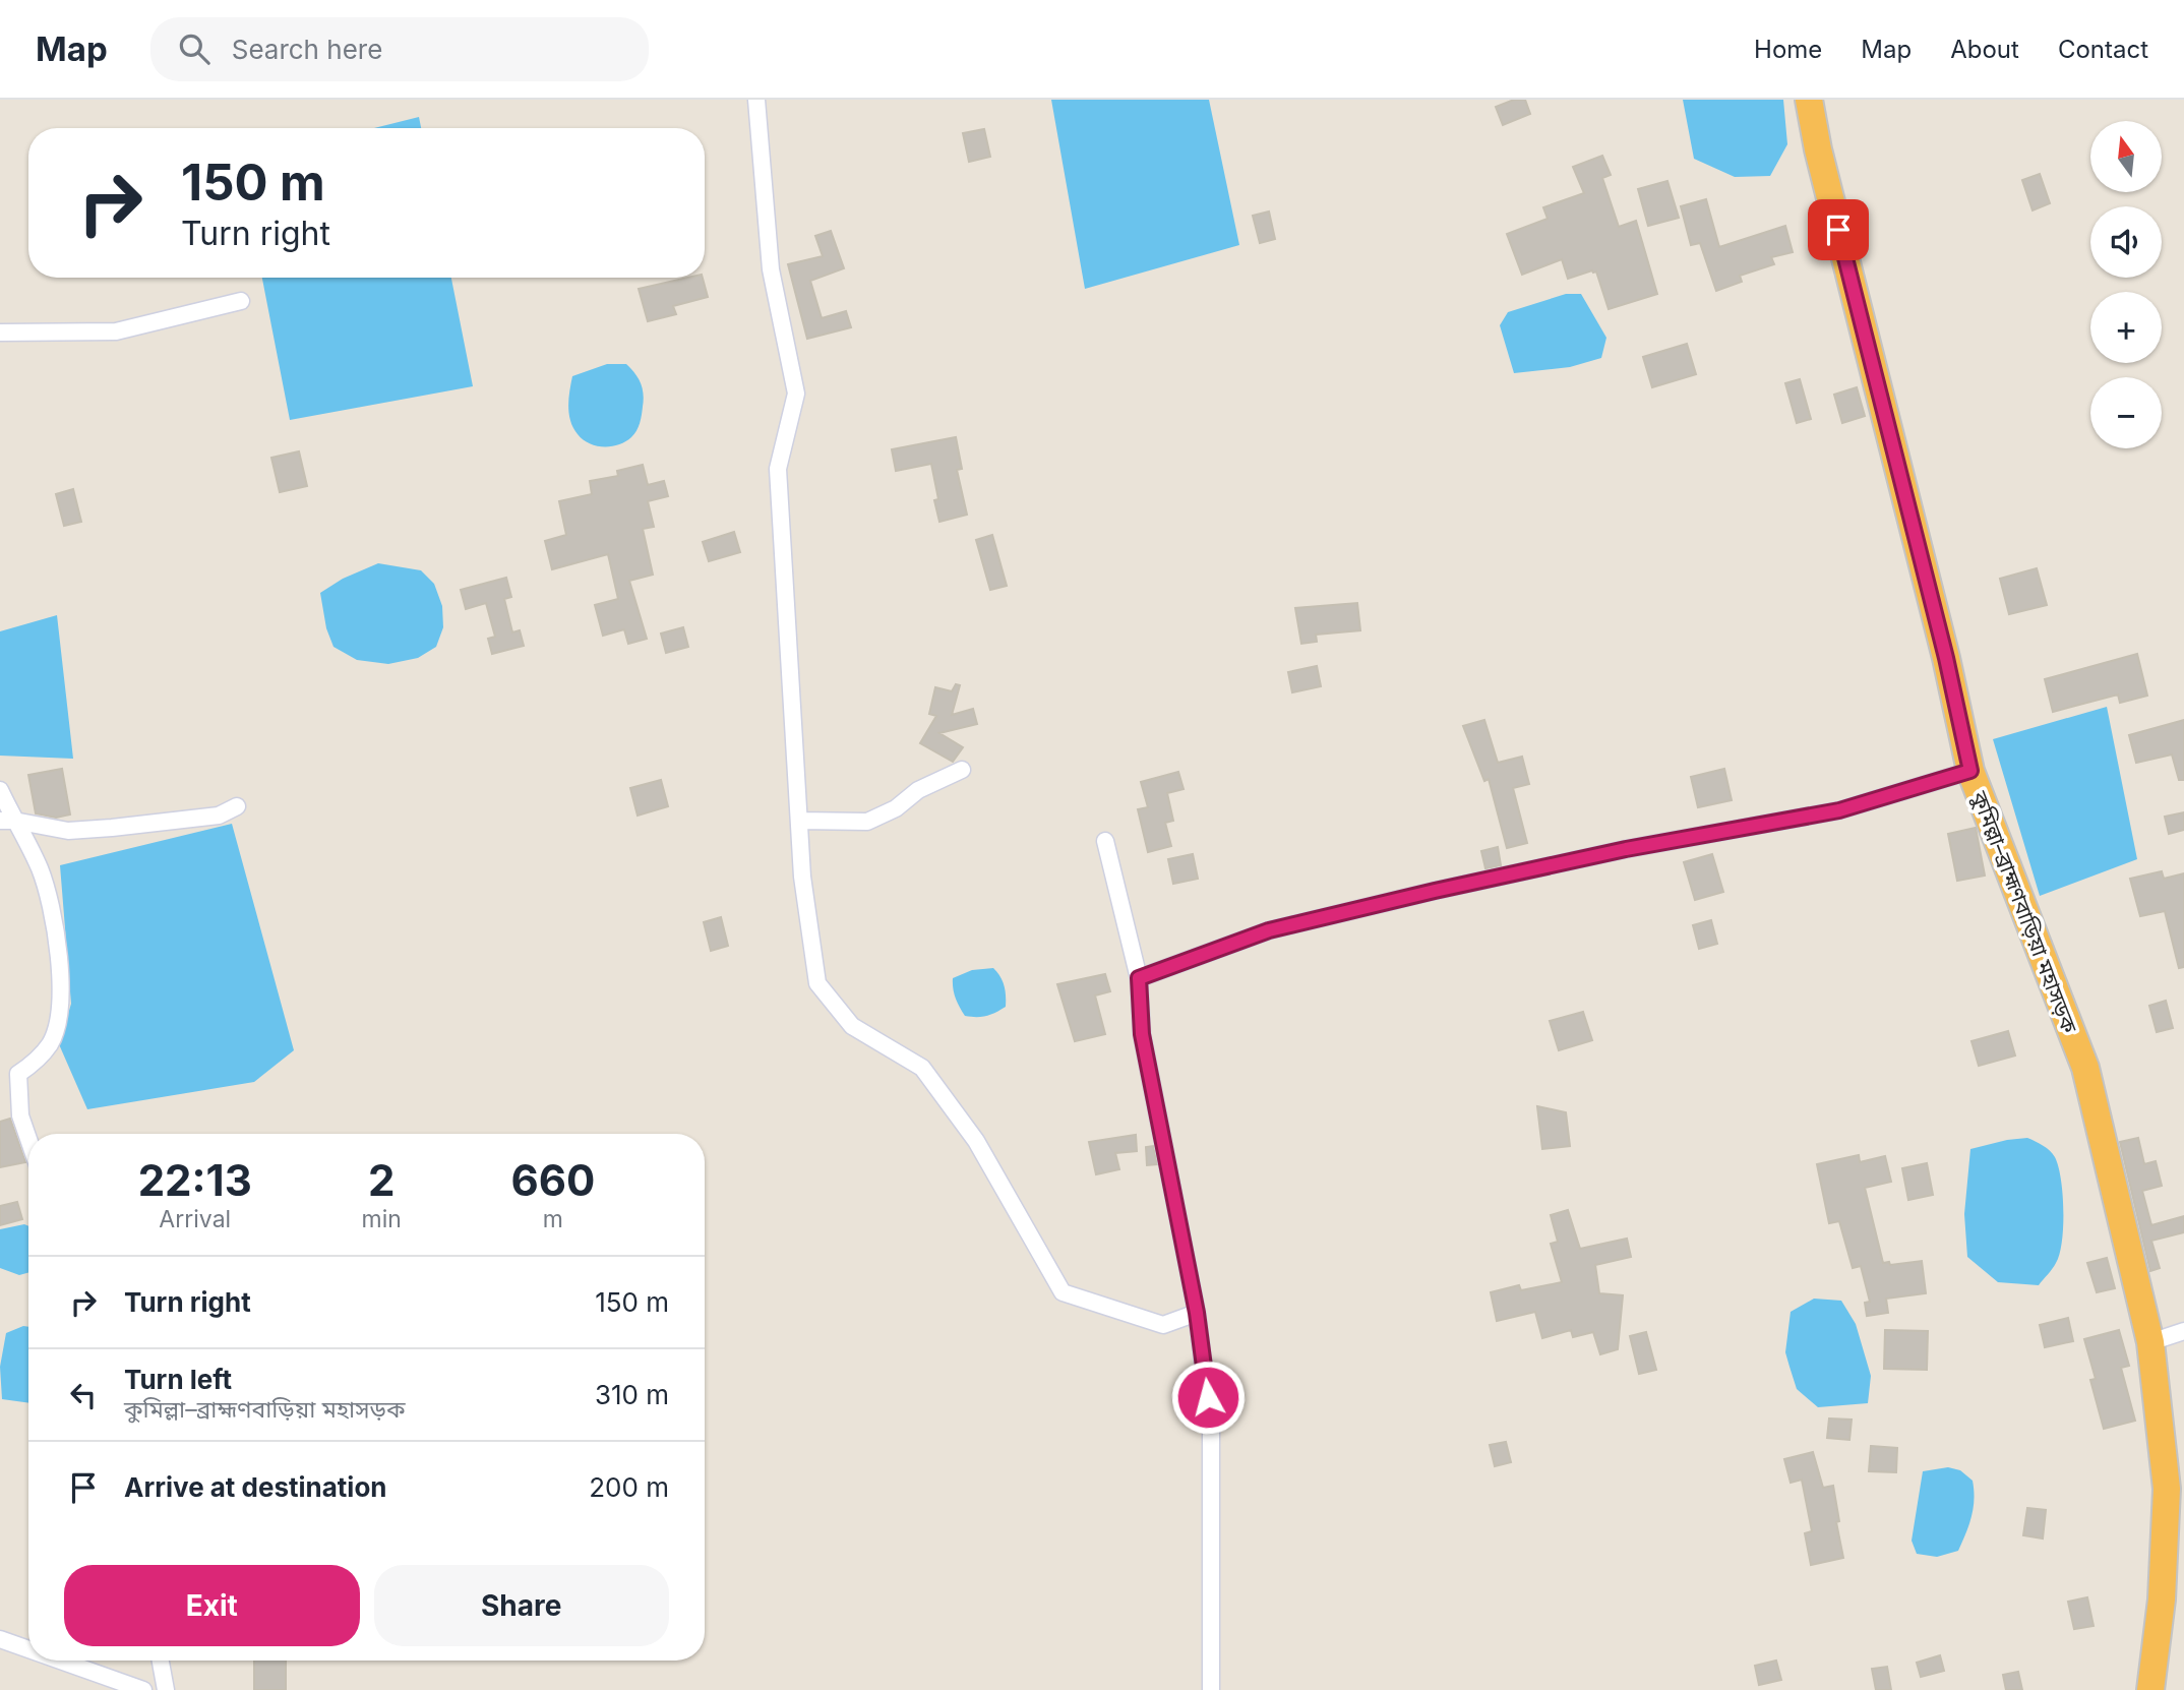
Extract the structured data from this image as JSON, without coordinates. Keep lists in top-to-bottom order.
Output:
{
  "streets": {
    "highway": ["কুমিল্লা–ব্রাহ্মণবাড়িয়া মহাসড়ক"]
  },
  "north": "top",
  "page": {
    "header": "Map",
    "search": "Search here",
    "nav": [
      "Home",
      "Map",
      "About",
      "Contact"
    ],
    "map_buttons": ["+", "−"],
    "turn": ["150 m", "Turn right"],
    "eta": [
      "22:13",
      "Arrival",
      "2",
      "min",
      "660",
      "m"
    ],
    "list": [
      {
        "name": "Turn right",
        "value": "150 m"
      },
      {
        "name": "Turn left",
        "note": "কুমিল্লা–ব্রাহ্মণবাড়িয়া মহাসড়ক",
        "value": "310 m"
      },
      {
        "name": "Arrive at destination",
        "value": "200 m"
      }
    ],
    "buttons": ["Exit", "Share"]
  }
}
